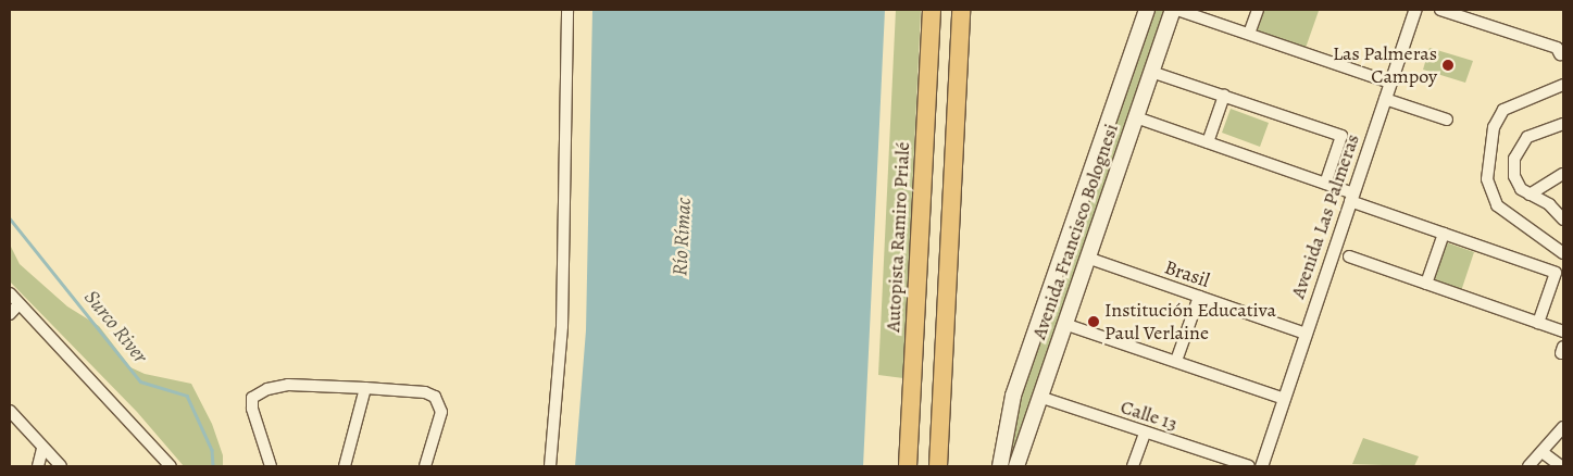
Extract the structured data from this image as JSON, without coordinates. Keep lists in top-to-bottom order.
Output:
{
  "streets": {
    "highway": ["Autopista Ramiro Prialé"],
    "main road": ["Avenida Francisco Bolognesi"],
    "street": ["Avenida Las Palmeras", "Brasil", "Calle 13"]
  },
  "crossings": [
    ["Avenida Las Palmeras", "Brasil"],
    ["Avenida Francisco Bolognesi", "Brasil"],
    ["Avenida Francisco Bolognesi", "Calle 13"]
  ],
  "water": ["Río Rímac", "Surco River"],
  "places": ["Las Palmeras Campoy", "Institución Educativa Paul Verlaine"]
}
